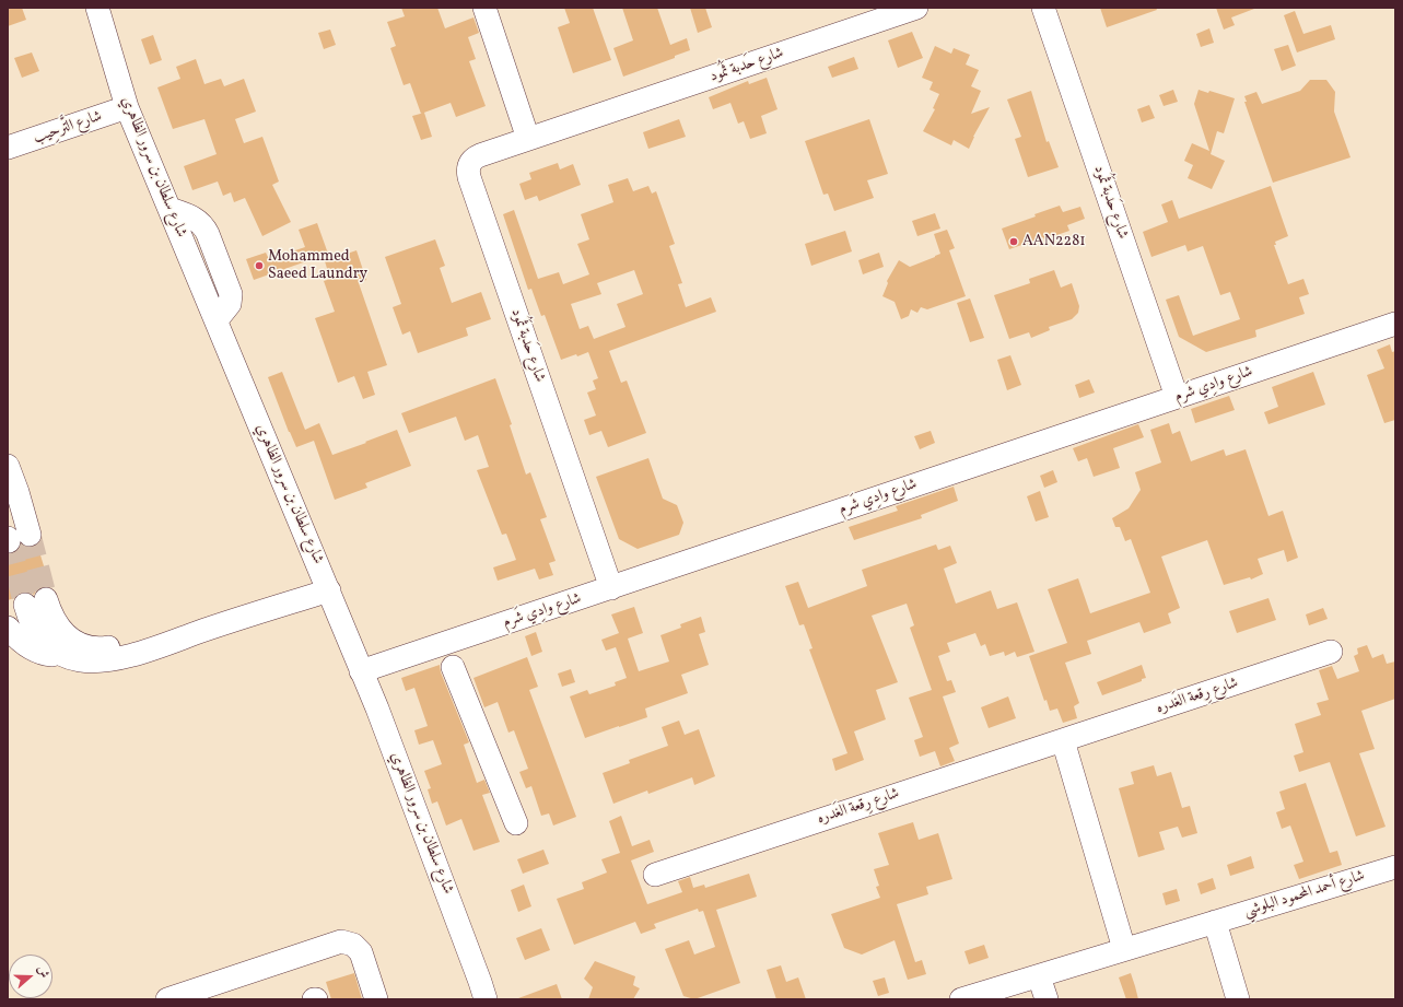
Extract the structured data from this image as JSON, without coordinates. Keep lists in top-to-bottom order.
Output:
{
  "streets": {
    "street": [
      "شارع حَدبة ثَمُود",
      "شارع التَّرحِيب",
      "شارع سلطان بن سرور الظاهري",
      "شارع وادِي شَرم",
      "شارع رِقعة الغَدره",
      "شارع أحمد المحمود البلوشي"
    ]
  },
  "crossings": [
    ["شارع حَدبة ثَمُود", "شارع وادِي شَرم"],
    ["شارع التَّرحِيب", "شارع سلطان بن سرور الظاهري"],
    ["شارع سلطان بن سرور الظاهري", "شارع وادِي شَرم"]
  ],
  "places": ["AAN2281", "Mohammed Saeed Laundry"],
  "north": "right"
}
